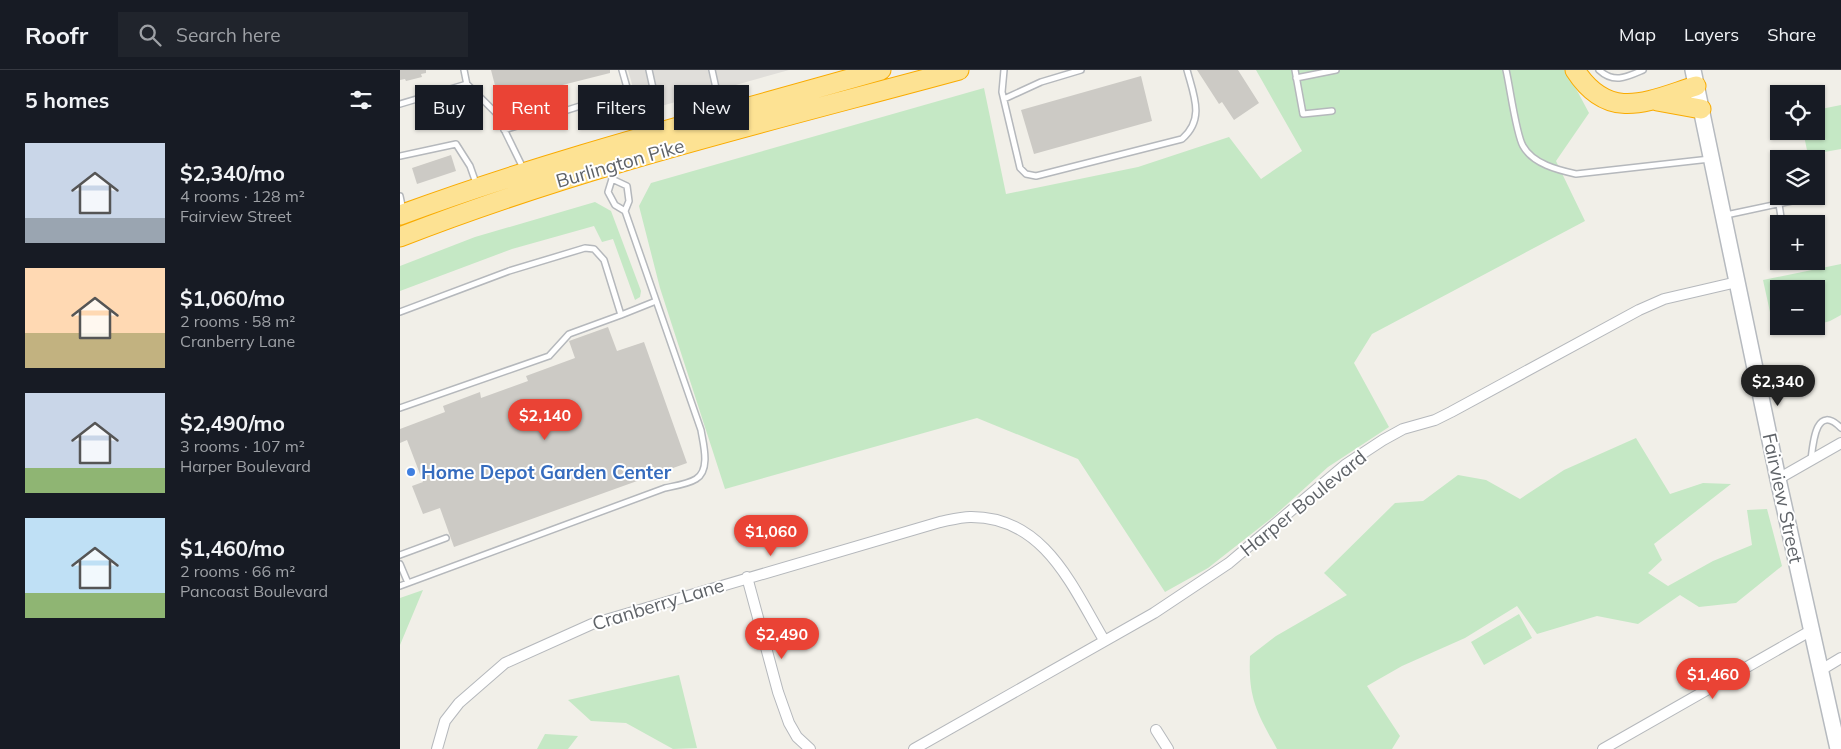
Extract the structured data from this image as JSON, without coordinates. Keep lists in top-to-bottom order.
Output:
{
  "streets": {
    "highway": ["Burlington Pike"],
    "street": ["Fairview Street", "Harper Boulevard", "Cranberry Lane"]
  },
  "crossings": [
    ["Fairview Street", "Harper Boulevard"],
    ["Harper Boulevard", "Cranberry Lane"]
  ],
  "places": ["Home Depot Garden Center"],
  "page": {
    "header": "Roofr",
    "search": "Search here",
    "nav": ["Map", "Layers", "Share"],
    "heading": "5 homes",
    "map_buttons": ["+", "−"],
    "chip": [
      "Buy",
      "Rent",
      "Filters",
      "New"
    ],
    "list": [
      {
        "name": "$2,340/mo",
        "note": "4 rooms · 128 m² · Fairview Street"
      },
      {
        "name": "$1,060/mo",
        "note": "2 rooms · 58 m² · Cranberry Lane"
      },
      {
        "name": "$2,490/mo",
        "note": "3 rooms · 107 m² · Harper Boulevard"
      },
      {
        "name": "$1,460/mo",
        "note": "2 rooms · 66 m² · Pancoast Boulevard"
      }
    ],
    "price": [
      "$2,340",
      "$2,140",
      "$1,060",
      "$2,490",
      "$1,460"
    ]
  }
}
